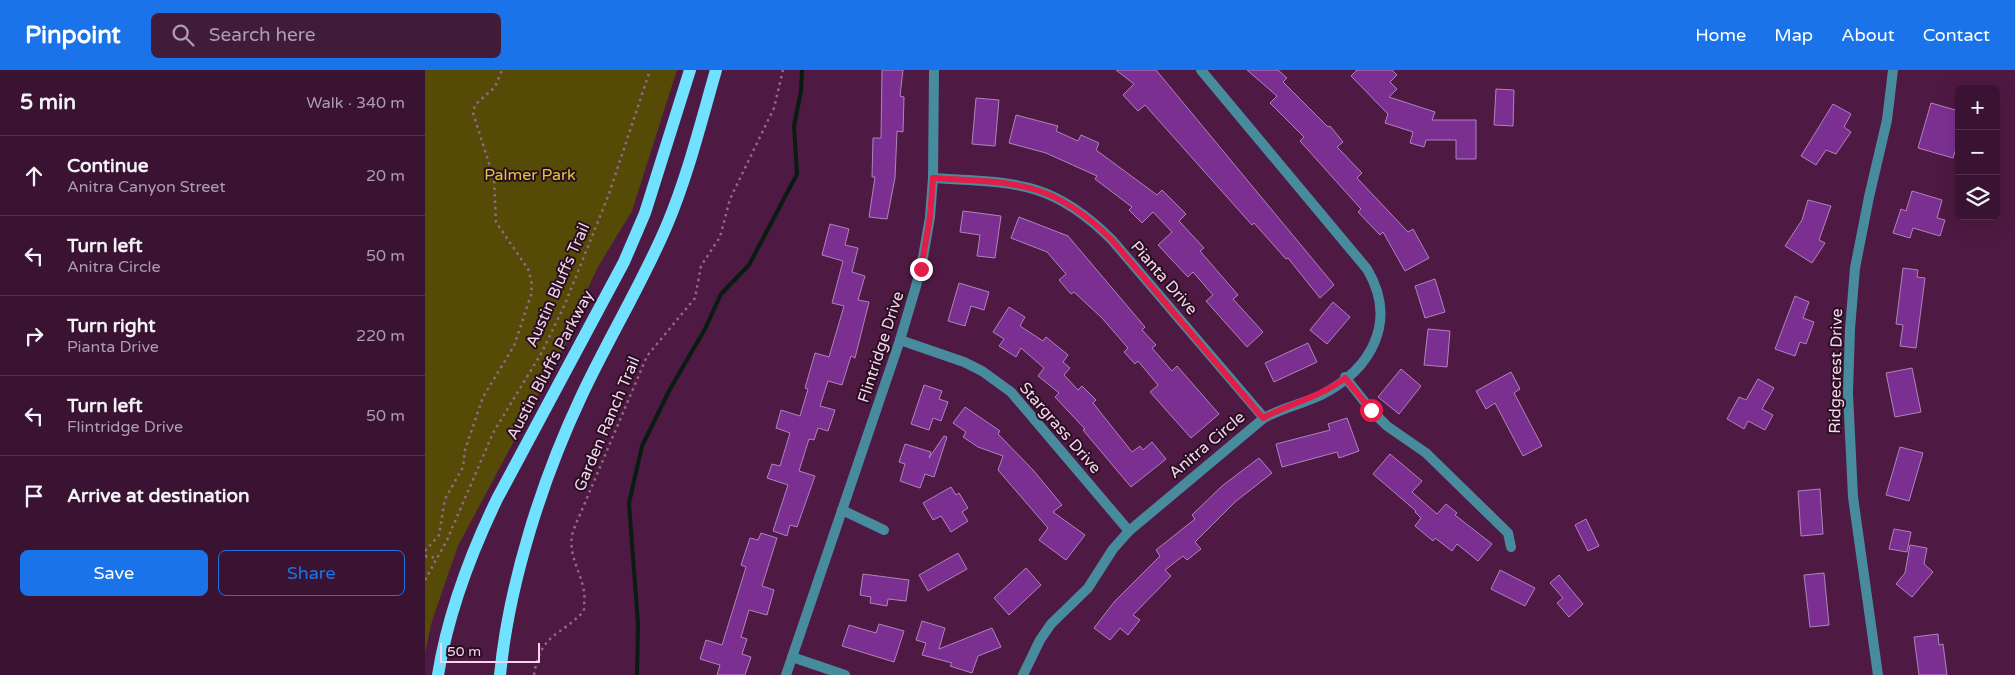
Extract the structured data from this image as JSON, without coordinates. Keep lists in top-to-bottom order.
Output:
{
  "streets": {
    "main road": ["Austin Bluffs Parkway"],
    "street": [
      "Pianta Drive",
      "Flintridge Drive",
      "Ridgecrest Drive",
      "Stargrass Drive",
      "Anitra Circle"
    ],
    "path": ["Austin Bluffs Trail", "Garden Ranch Trail"]
  },
  "crossings": [
    ["Pianta Drive", "Flintridge Drive"],
    ["Pianta Drive", "Anitra Circle"],
    ["Flintridge Drive", "Stargrass Drive"],
    ["Stargrass Drive", "Anitra Circle"]
  ],
  "parks": ["Palmer Park"],
  "scale_bar": "50 m",
  "page": {
    "header": "Pinpoint",
    "search": "Search here",
    "nav": [
      "Home",
      "Map",
      "About",
      "Contact"
    ],
    "heading": ["5 min", "Walk · 340 m"],
    "map_buttons": ["+", "−"],
    "list": [
      ["Continue", "Anitra Canyon Street", "20 m"],
      ["Turn left", "Anitra Circle", "50 m"],
      ["Turn right", "Pianta Drive", "220 m"],
      ["Turn left", "Flintridge Drive", "50 m"],
      "Arrive at destination"
    ],
    "buttons": ["Save", "Share"],
    "scale": "50 m"
  }
}
